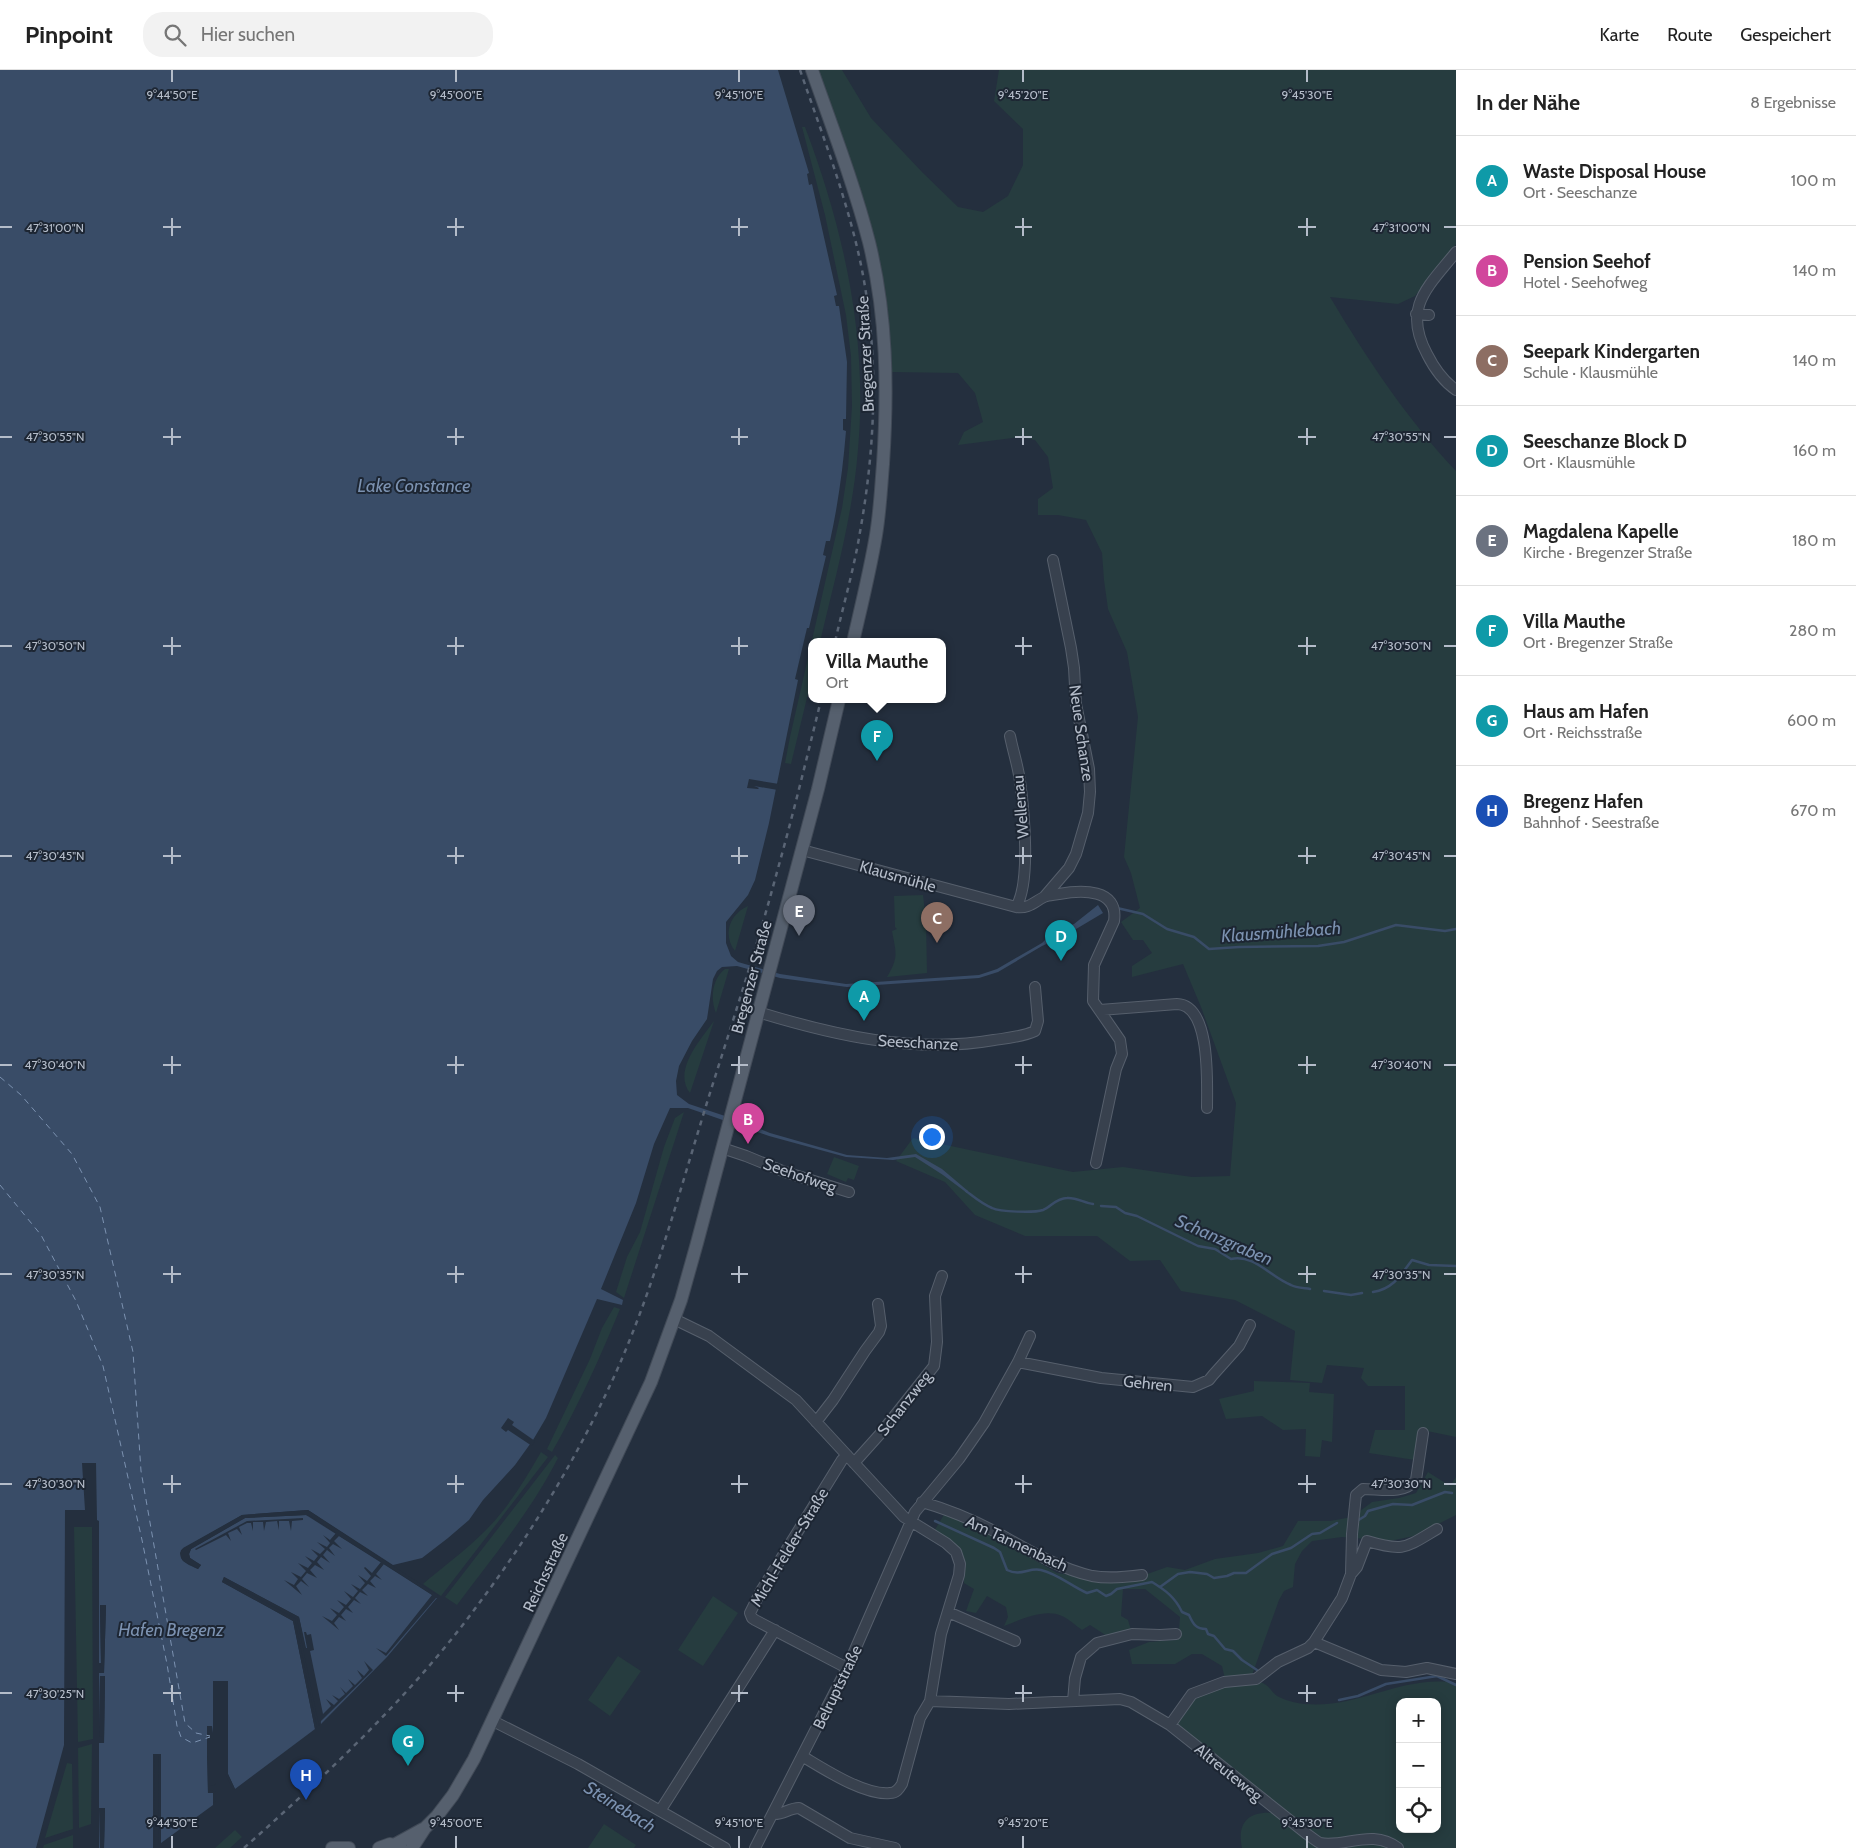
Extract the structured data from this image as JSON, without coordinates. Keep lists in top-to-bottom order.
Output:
{
  "streets": {
    "main road": ["Bregenzer Straße", "Reichsstraße"],
    "street": [
      "Neue Schanze",
      "Wellenau",
      "Klausmühle",
      "Seeschanze",
      "Seehofweg",
      "Gehren",
      "Schanzweg",
      "Am Tannenbach",
      "Michl-Felder-Straße",
      "Belruptstraße",
      "Altreuteweg"
    ]
  },
  "crossings": [
    ["Bregenzer Straße", "Klausmühle"],
    ["Bregenzer Straße", "Seeschanze"],
    ["Bregenzer Straße", "Seehofweg"],
    ["Bregenzer Straße", "Reichsstraße"],
    ["Wellenau", "Klausmühle"],
    ["Schanzweg", "Michl-Felder-Straße"],
    ["Michl-Felder-Straße", "Belruptstraße"]
  ],
  "water": [
    "Lake Constance",
    "Klausmühlebach",
    "Schanzgraben",
    "Hafen Bregenz",
    "Steinebach"
  ],
  "page": {
    "header": "Pinpoint",
    "search": "Hier suchen",
    "nav": ["Karte", "Route", "Gespeichert"],
    "heading": ["In der Nähe", "8 Ergebnisse"],
    "list": [
      {
        "mark": "A",
        "name": "Waste Disposal House",
        "note": "Ort · Seeschanze",
        "value": "100 m"
      },
      {
        "mark": "B",
        "name": "Pension Seehof",
        "note": "Hotel · Seehofweg",
        "value": "140 m"
      },
      {
        "mark": "C",
        "name": "Seepark Kindergarten",
        "note": "Schule · Klausmühle",
        "value": "140 m"
      },
      {
        "mark": "D",
        "name": "Seeschanze Block D",
        "note": "Ort · Klausmühle",
        "value": "160 m"
      },
      {
        "mark": "E",
        "name": "Magdalena Kapelle",
        "note": "Kirche · Bregenzer Straße",
        "value": "180 m"
      },
      {
        "mark": "F",
        "name": "Villa Mauthe",
        "note": "Ort · Bregenzer Straße",
        "value": "280 m"
      },
      {
        "mark": "G",
        "name": "Haus am Hafen",
        "note": "Ort · Reichsstraße",
        "value": "600 m"
      },
      {
        "mark": "H",
        "name": "Bregenz Hafen",
        "note": "Bahnhof · Seestraße",
        "value": "670 m"
      }
    ],
    "popup": ["Villa Mauthe", "Ort"],
    "pins": [
      "F",
      "E",
      "C",
      "D",
      "A",
      "B",
      "G",
      "H"
    ],
    "map_buttons": ["+", "−"]
  },
  "coordinates": [
    "9°44'50\"E",
    "9°45'00\"E",
    "9°45'10\"E",
    "9°45'20\"E",
    "9°45'30\"E",
    "47°31'00\"N",
    "47°30'55\"N",
    "47°30'50\"N",
    "47°30'45\"N",
    "47°30'40\"N",
    "47°30'35\"N",
    "47°30'30\"N",
    "47°30'25\"N"
  ]
}
